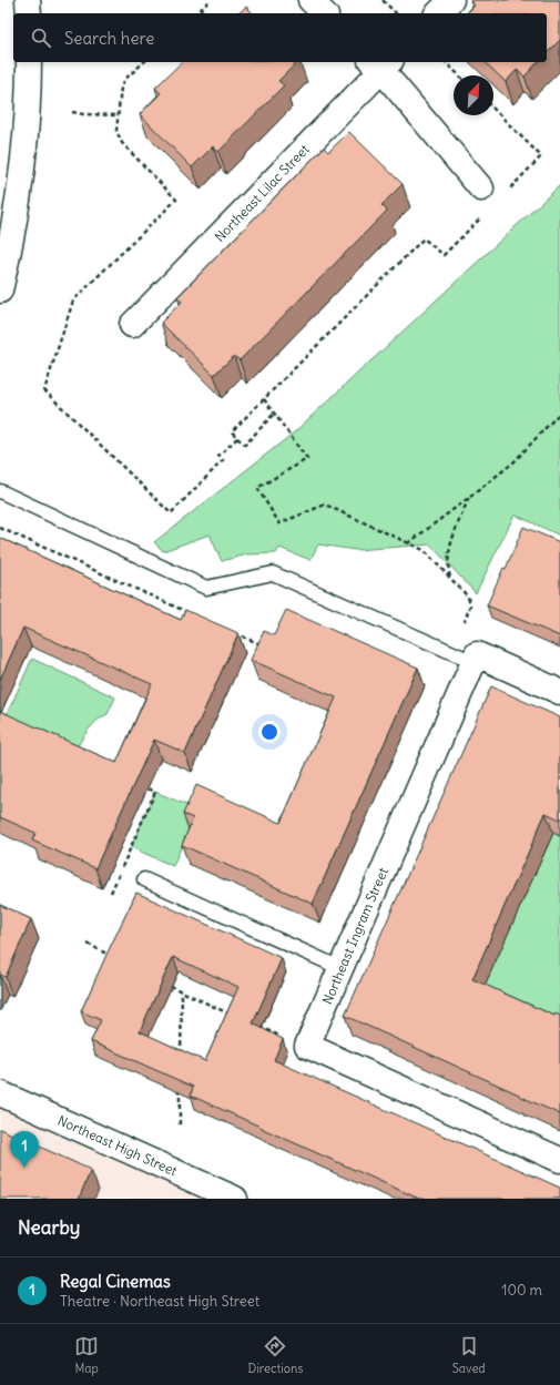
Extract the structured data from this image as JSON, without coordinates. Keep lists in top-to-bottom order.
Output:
{
  "streets": {
    "street": ["Northeast Lilac Street", "Northeast Ingram Street", "Northeast High Street"]
  },
  "north": "top right",
  "page": {
    "search": "Search here",
    "pins": "1",
    "heading": "Nearby",
    "list": [
      {
        "mark": "1",
        "name": "Regal Cinemas",
        "note": "Theatre · Northeast High Street",
        "value": "100 m"
      }
    ],
    "nav": ["Map", "Directions", "Saved"]
  }
}
